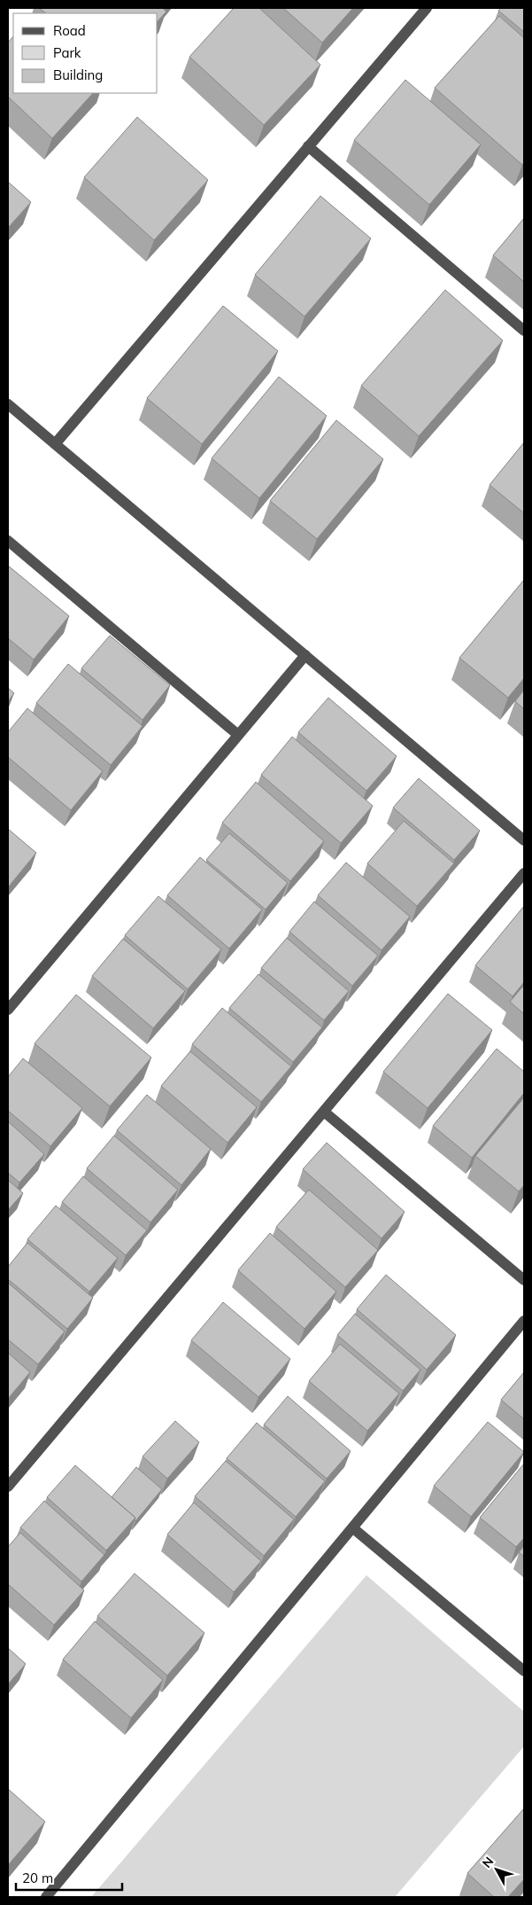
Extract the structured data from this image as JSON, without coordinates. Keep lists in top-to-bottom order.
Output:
{
  "legend": ["Road", "Park", "Building"],
  "scale_bar": "20 m",
  "north": "top left"
}
